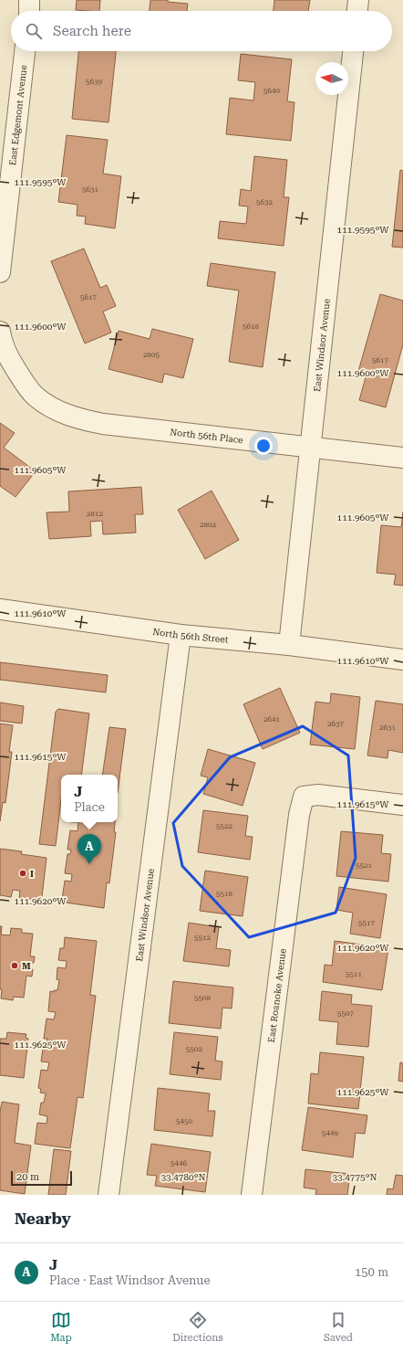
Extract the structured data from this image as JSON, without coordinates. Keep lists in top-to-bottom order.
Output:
{
  "streets": {
    "street": [
      "East Edgemont Avenue",
      "East Windsor Avenue",
      "North 56th Place",
      "North 56th Street",
      "East Roanoke Avenue"
    ]
  },
  "crossings": [
    ["East Windsor Avenue", "North 56th Place"],
    ["East Windsor Avenue", "North 56th Street"]
  ],
  "places": ["I", "M"],
  "house_numbers": [
    "5639",
    "5640",
    "5631",
    "5632",
    "5617",
    "5618",
    "2805",
    "5617",
    "2812",
    "2802",
    "2641",
    "2637",
    "2631",
    "5522",
    "5521",
    "5518",
    "5517",
    "5512",
    "5511",
    "5508",
    "5507",
    "5502",
    "5450",
    "5449",
    "5446"
  ],
  "scale_bar": "20 m",
  "north": "left",
  "page": {
    "search": "Search here",
    "popup": ["J", "Place"],
    "pins": "A",
    "scale": "20 m",
    "heading": "Nearby",
    "list": [
      {
        "mark": "A",
        "name": "J",
        "note": "Place · East Windsor Avenue",
        "value": "150 m"
      }
    ],
    "nav": ["Map", "Directions", "Saved"]
  },
  "coordinates": [
    "111.9595°W",
    "111.9600°W",
    "111.9605°W",
    "111.9610°W",
    "111.9615°W",
    "111.9620°W",
    "111.9625°W",
    "33.4780°N",
    "33.4775°N"
  ]
}
